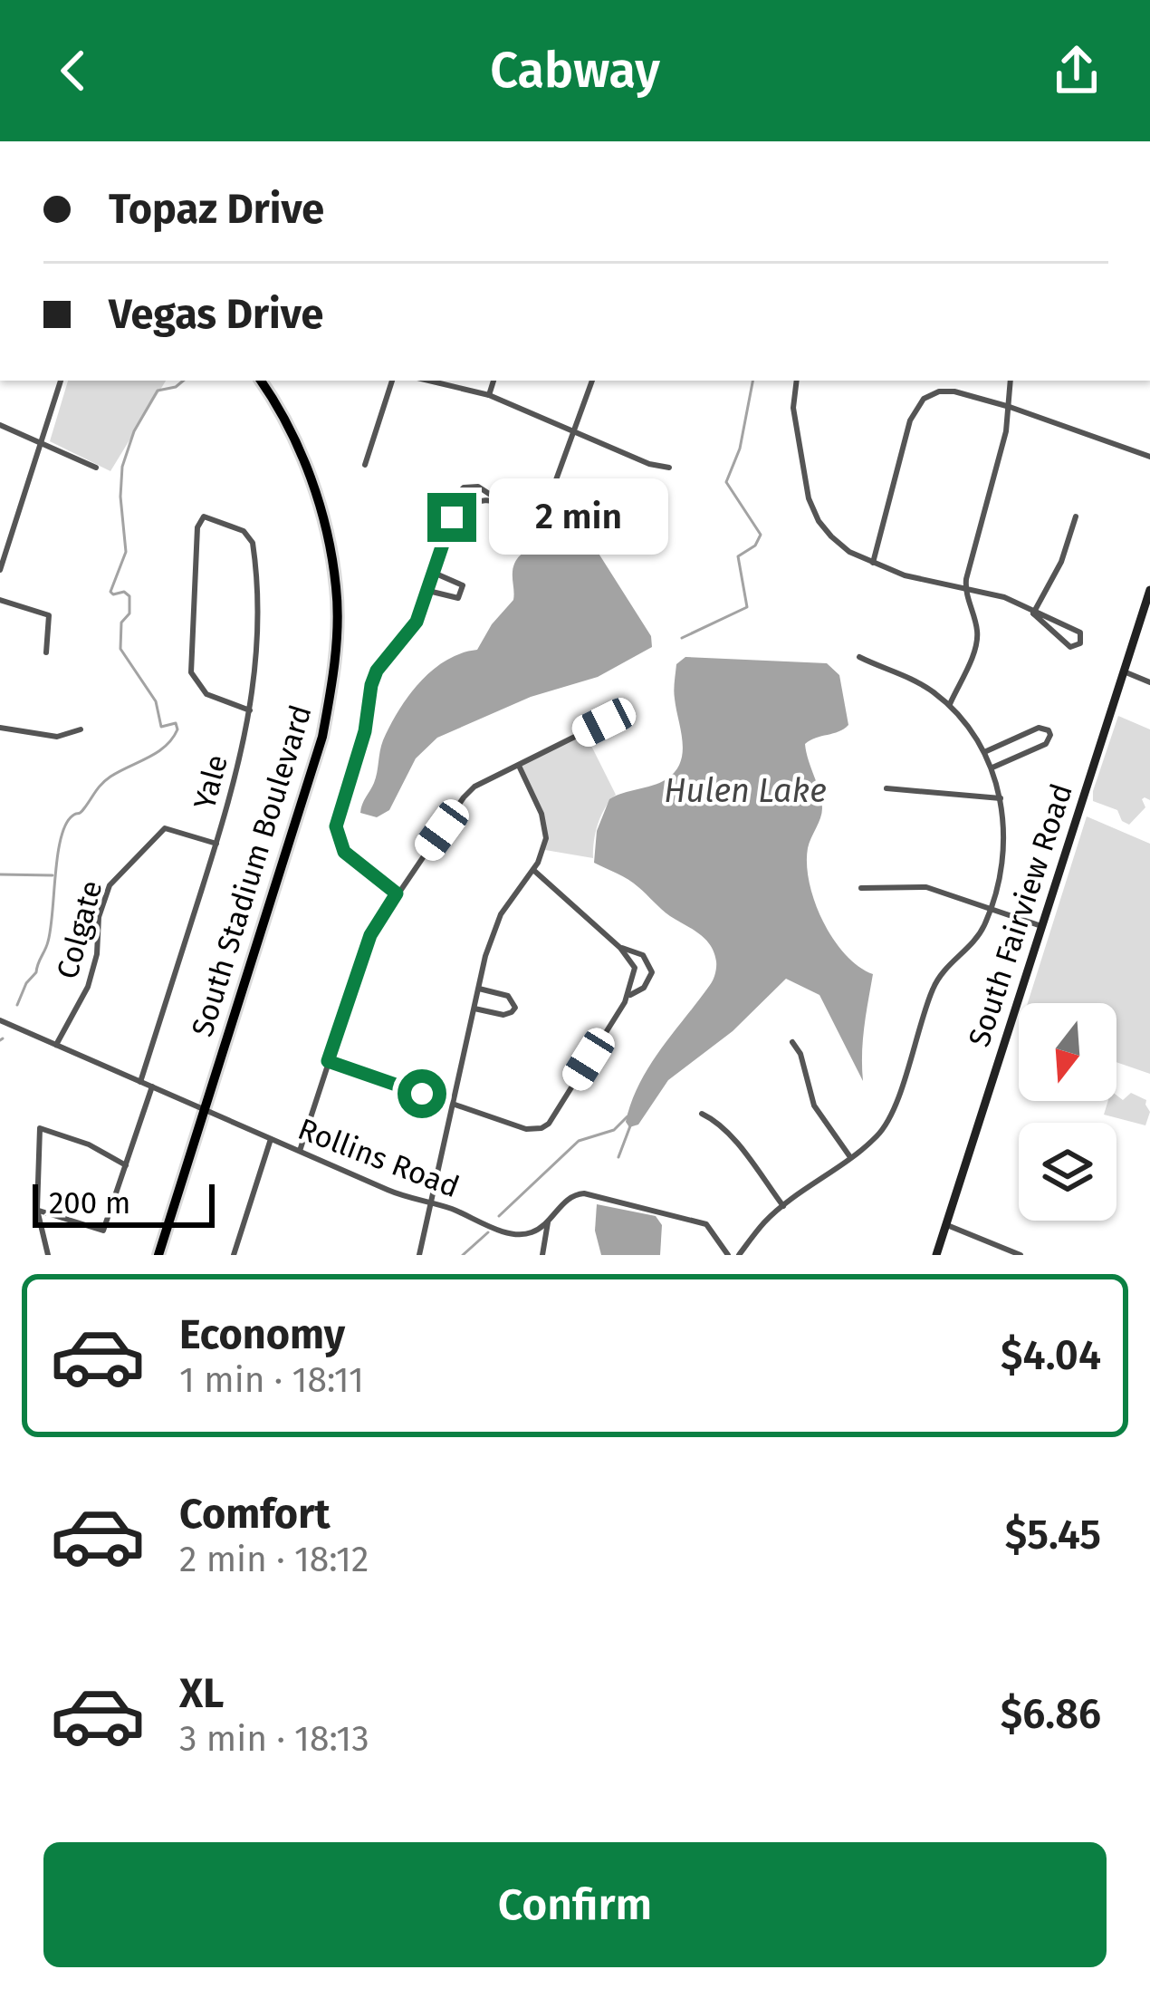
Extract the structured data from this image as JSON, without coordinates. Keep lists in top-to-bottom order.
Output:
{
  "streets": {
    "main road": ["South Stadium Boulevard"],
    "street": [
      "Yale",
      "South Fairview Road",
      "Colgate",
      "Rollins Road"
    ]
  },
  "crossings": [
    ["Yale", "Colgate"],
    ["Yale", "Rollins Road"],
    ["South Stadium Boulevard", "Rollins Road"],
    ["Colgate", "Rollins Road"]
  ],
  "water": ["Hulen Lake"],
  "scale_bar": "200 m",
  "north": "bottom",
  "page": {
    "header": "Cabway",
    "banner": ["Topaz Drive", "Vegas Drive"],
    "bubble": "2 min",
    "scale": "200 m",
    "list": [
      {
        "name": "Economy",
        "note": "1 min · 18:11",
        "value": "$4.04"
      },
      {
        "name": "Comfort",
        "note": "2 min · 18:12",
        "value": "$5.45"
      },
      {
        "name": "XL",
        "note": "3 min · 18:13",
        "value": "$6.86"
      }
    ],
    "buttons": "Confirm"
  }
}
